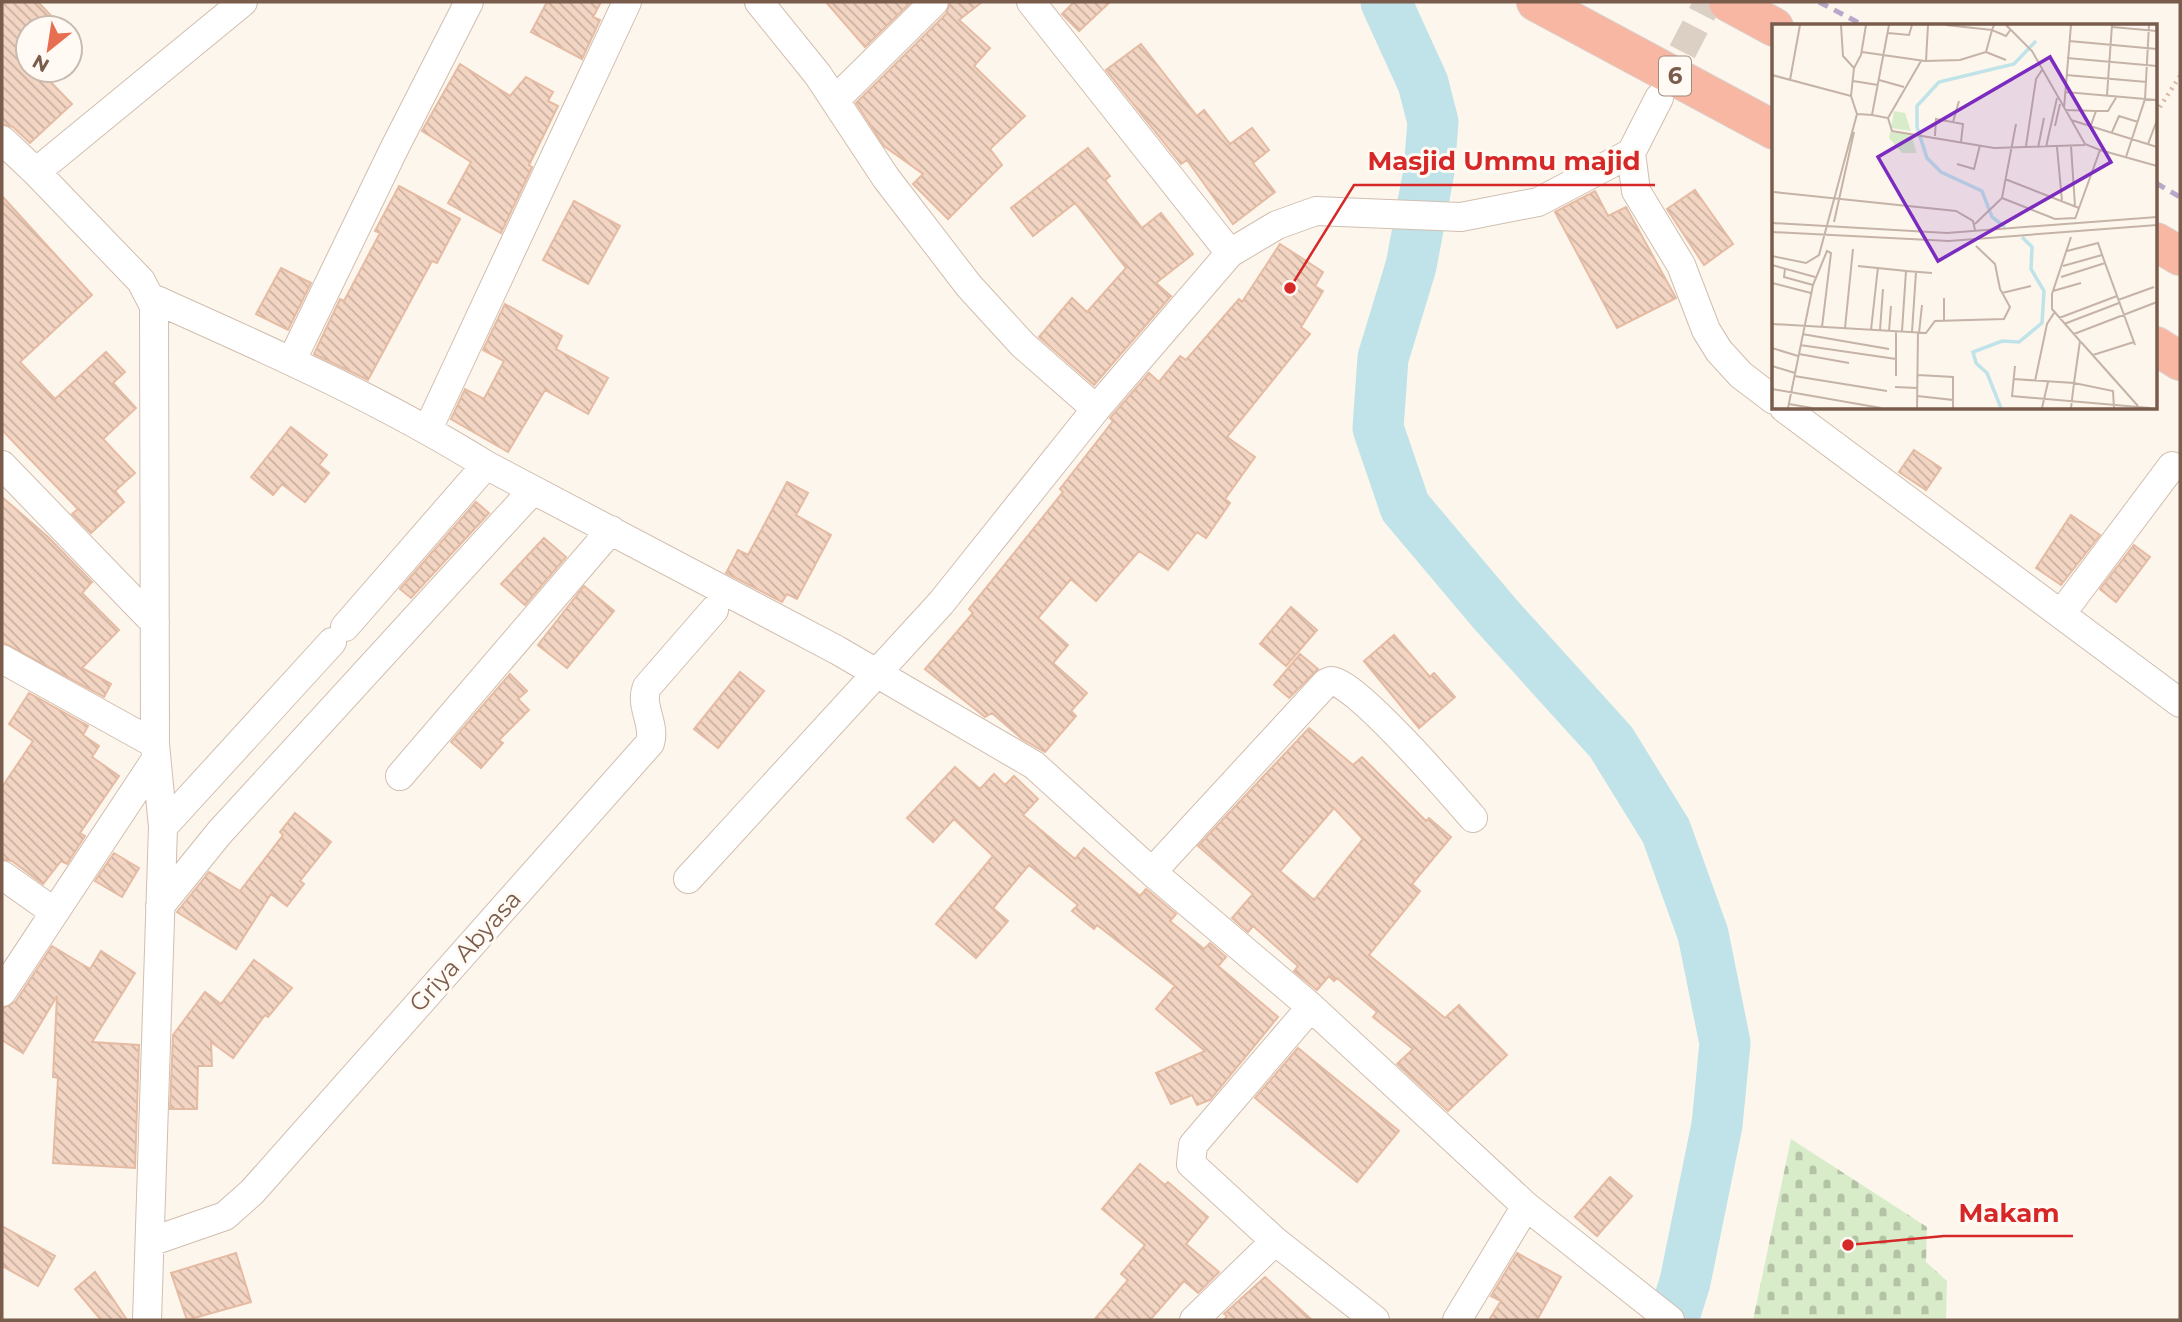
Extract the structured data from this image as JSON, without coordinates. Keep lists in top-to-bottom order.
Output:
{
  "streets": {
    "highway": ["6"],
    "street": ["Griya Abyasa"]
  },
  "places": ["Masjid Ummu majid", "Makam"],
  "north": "bottom left"
}
